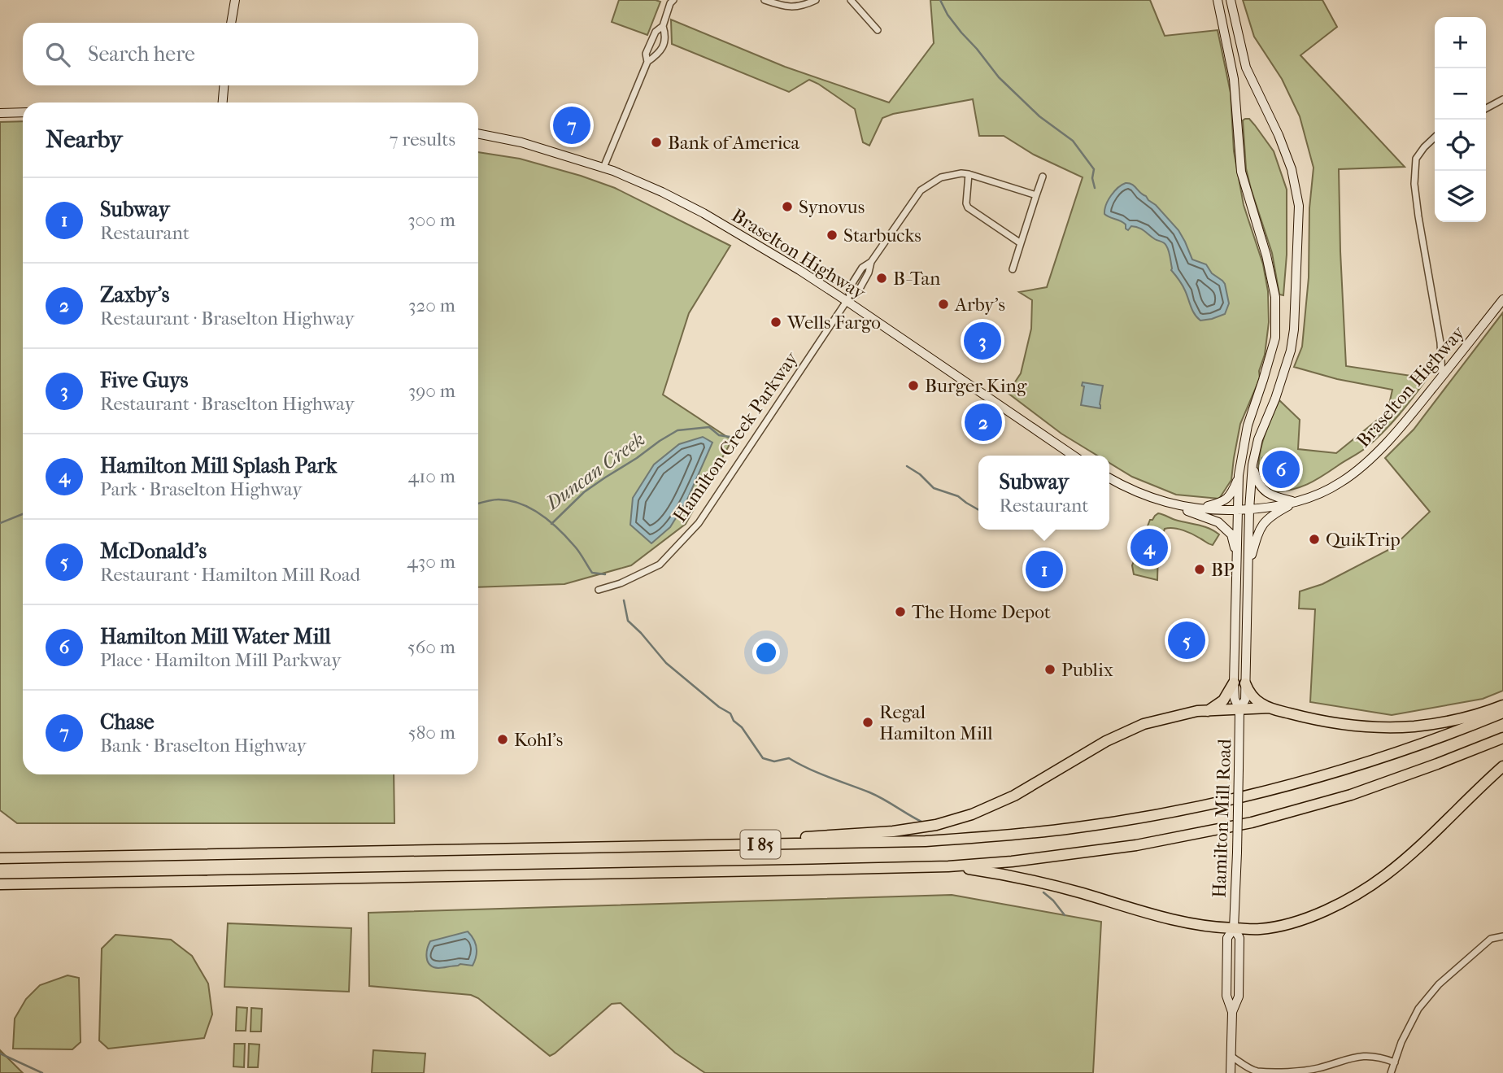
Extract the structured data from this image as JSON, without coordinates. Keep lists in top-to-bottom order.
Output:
{
  "streets": {
    "highway": ["I 85"],
    "main road": ["Braselton Highway", "Hamilton Mill Road"],
    "street": ["Hamilton Creek Parkway"]
  },
  "crossings": [
    ["Braselton Highway", "Hamilton Creek Parkway"],
    ["Braselton Highway", "Hamilton Mill Road"]
  ],
  "water": ["Duncan Creek"],
  "places": [
    "Bank of America",
    "Synovus",
    "Starbucks",
    "B-Tan",
    "Arby's",
    "Wells Fargo",
    "Burger King",
    "QuikTrip",
    "BP",
    "The Home Depot",
    "Publix",
    "Regal Hamilton Mill",
    "Kohl's"
  ],
  "page": {
    "map_buttons": ["+", "−"],
    "search": "Search here",
    "heading": ["Nearby", "7 results"],
    "pins": [
      "7",
      "3",
      "2",
      "6",
      "4",
      "1",
      "5"
    ],
    "list": [
      {
        "mark": "1",
        "name": "Subway",
        "note": "Restaurant",
        "value": "300 m"
      },
      {
        "mark": "2",
        "name": "Zaxby's",
        "note": "Restaurant · Braselton Highway",
        "value": "320 m"
      },
      {
        "mark": "3",
        "name": "Five Guys",
        "note": "Restaurant · Braselton Highway",
        "value": "390 m"
      },
      {
        "mark": "4",
        "name": "Hamilton Mill Splash Park",
        "note": "Park · Braselton Highway",
        "value": "410 m"
      },
      {
        "mark": "5",
        "name": "McDonald's",
        "note": "Restaurant · Hamilton Mill Road",
        "value": "430 m"
      },
      {
        "mark": "6",
        "name": "Hamilton Mill Water Mill",
        "note": "Place · Hamilton Mill Parkway",
        "value": "560 m"
      },
      {
        "mark": "7",
        "name": "Chase",
        "note": "Bank · Braselton Highway",
        "value": "580 m"
      }
    ],
    "popup": ["Subway", "Restaurant"]
  }
}
